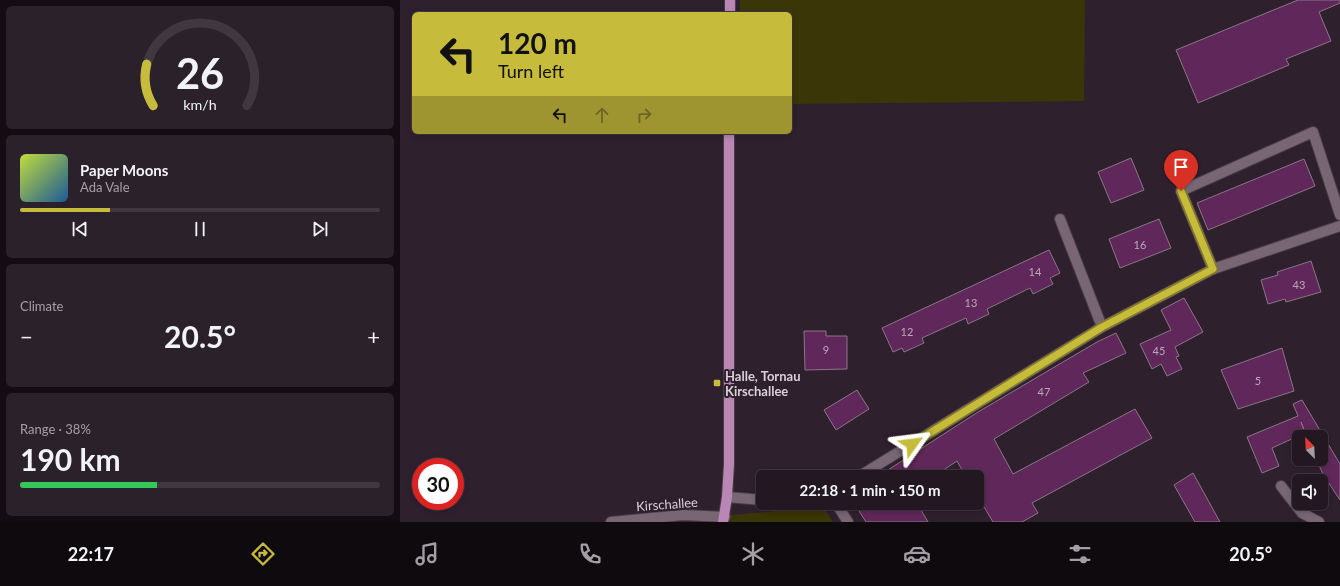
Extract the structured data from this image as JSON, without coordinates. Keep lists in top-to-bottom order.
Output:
{
  "streets": {
    "street": ["Kirschallee"]
  },
  "places": {
    "transit": ["Halle, Tornau Kirschallee"]
  },
  "house_numbers": [
    "16",
    "14",
    "43",
    "13",
    "12",
    "9",
    "45",
    "5",
    "47"
  ],
  "north": "top left",
  "page": {
    "turn": ["120 m", "Turn left"],
    "song": ["Paper Moons", "Ada Vale"],
    "tile": [
      "Climate",
      ["Range · 38%", "190 km"]
    ],
    "heat": ["−", "20.5°", "+"],
    "limit": "30",
    "trip": "22:18 · 1 min · 150 m",
    "tabs": ["22:17", "20.5°"],
    "gauge": ["26", "km/h"]
  }
}
